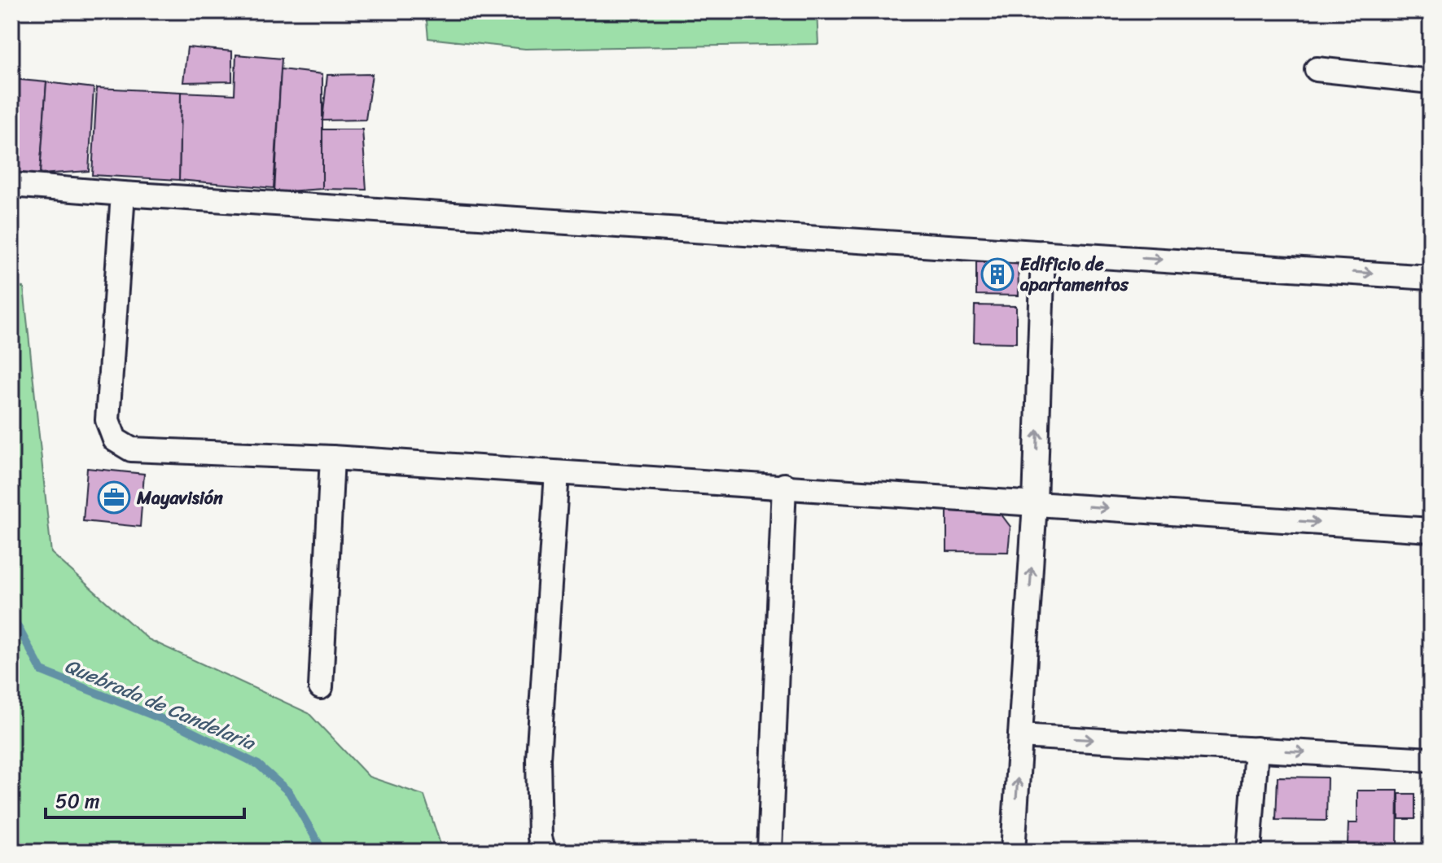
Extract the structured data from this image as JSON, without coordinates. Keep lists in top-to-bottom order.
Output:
{
  "water": ["Quebrada de Candelaria"],
  "places": {
    "building": ["Edificio de apartamentos"],
    "office": ["Mayavisión"]
  },
  "scale_bar": "50 m"
}
